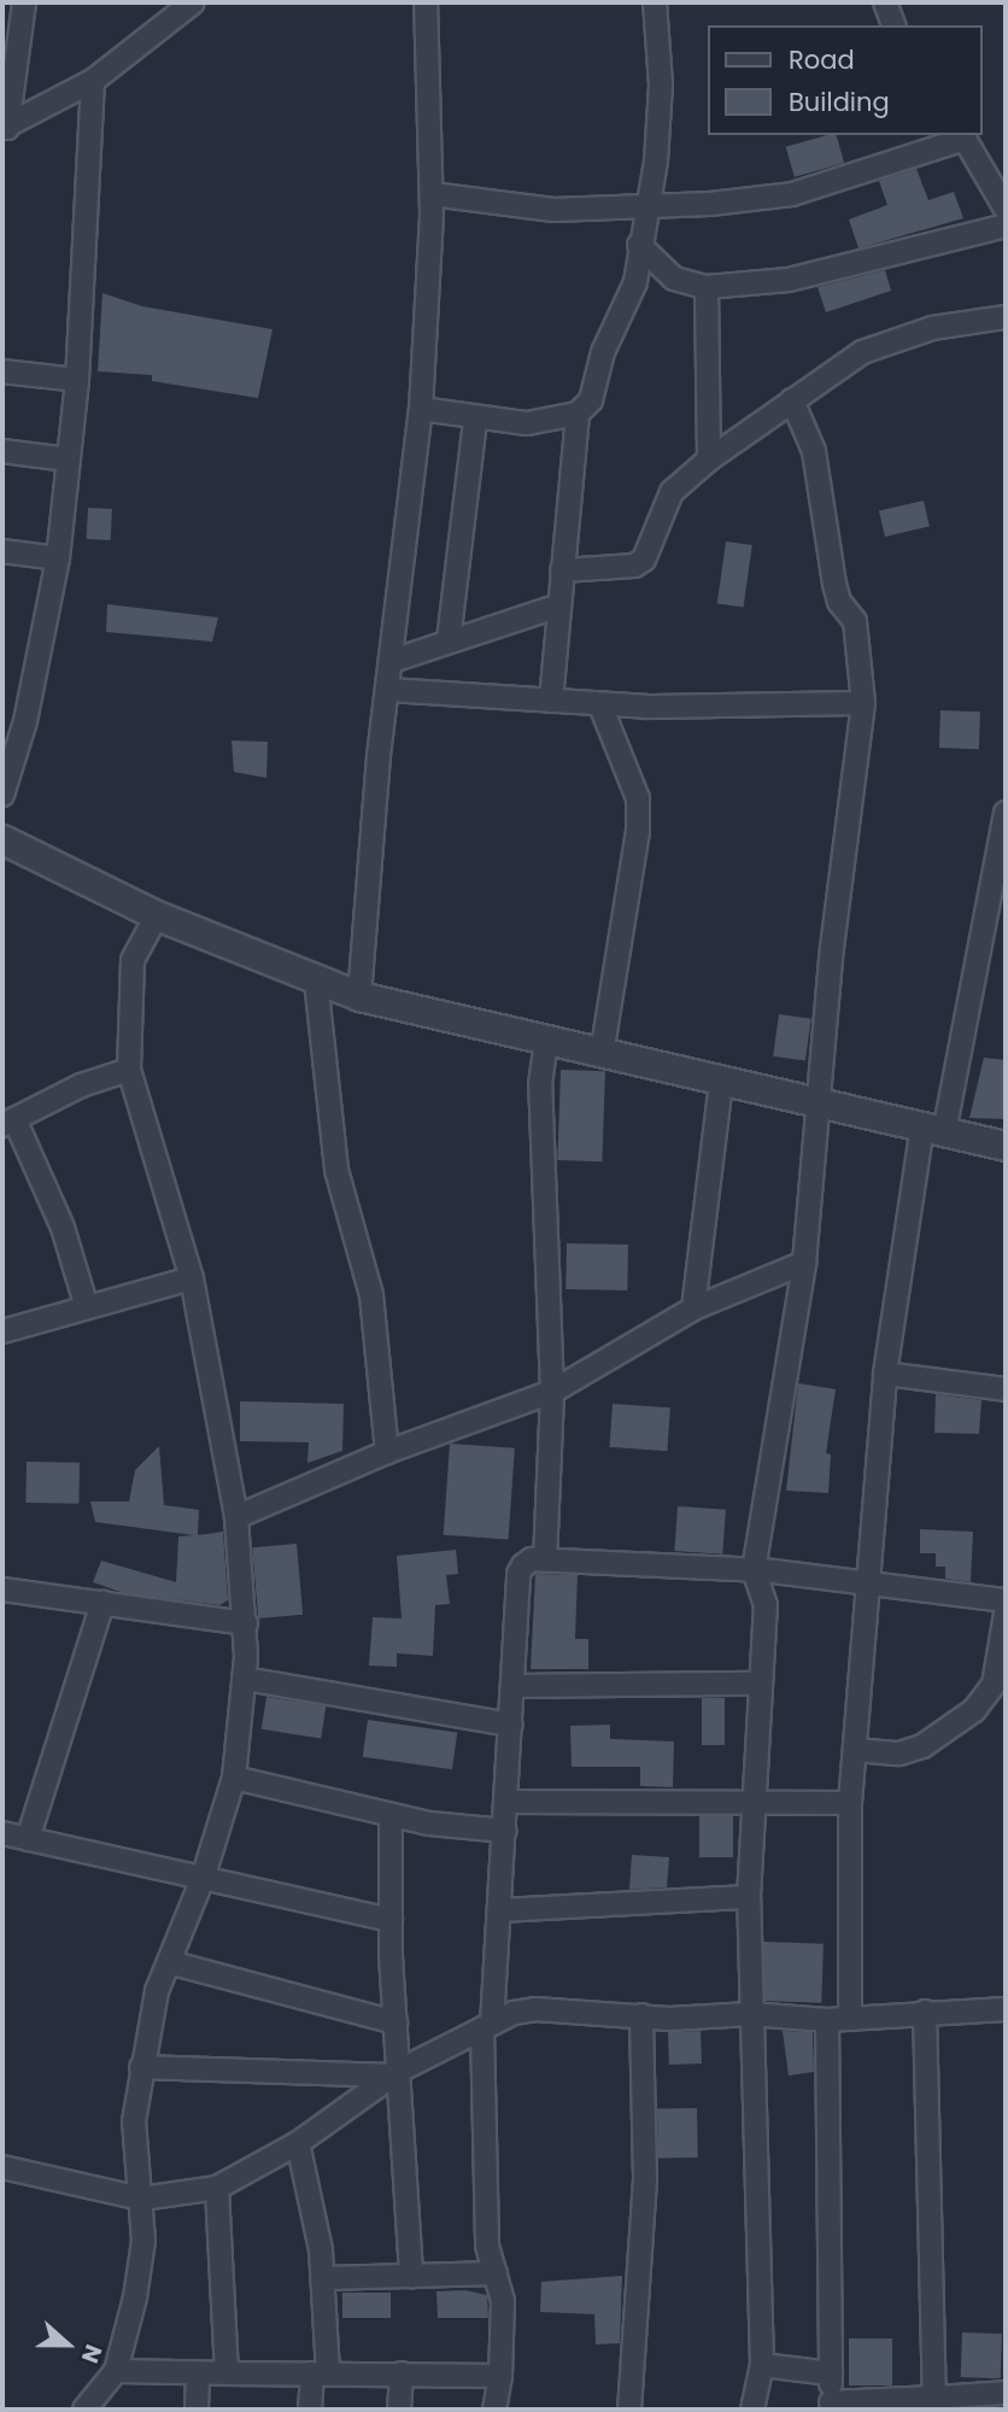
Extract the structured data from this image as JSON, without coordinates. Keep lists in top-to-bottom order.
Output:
{
  "legend": ["Road", "Building"],
  "north": "right"
}
